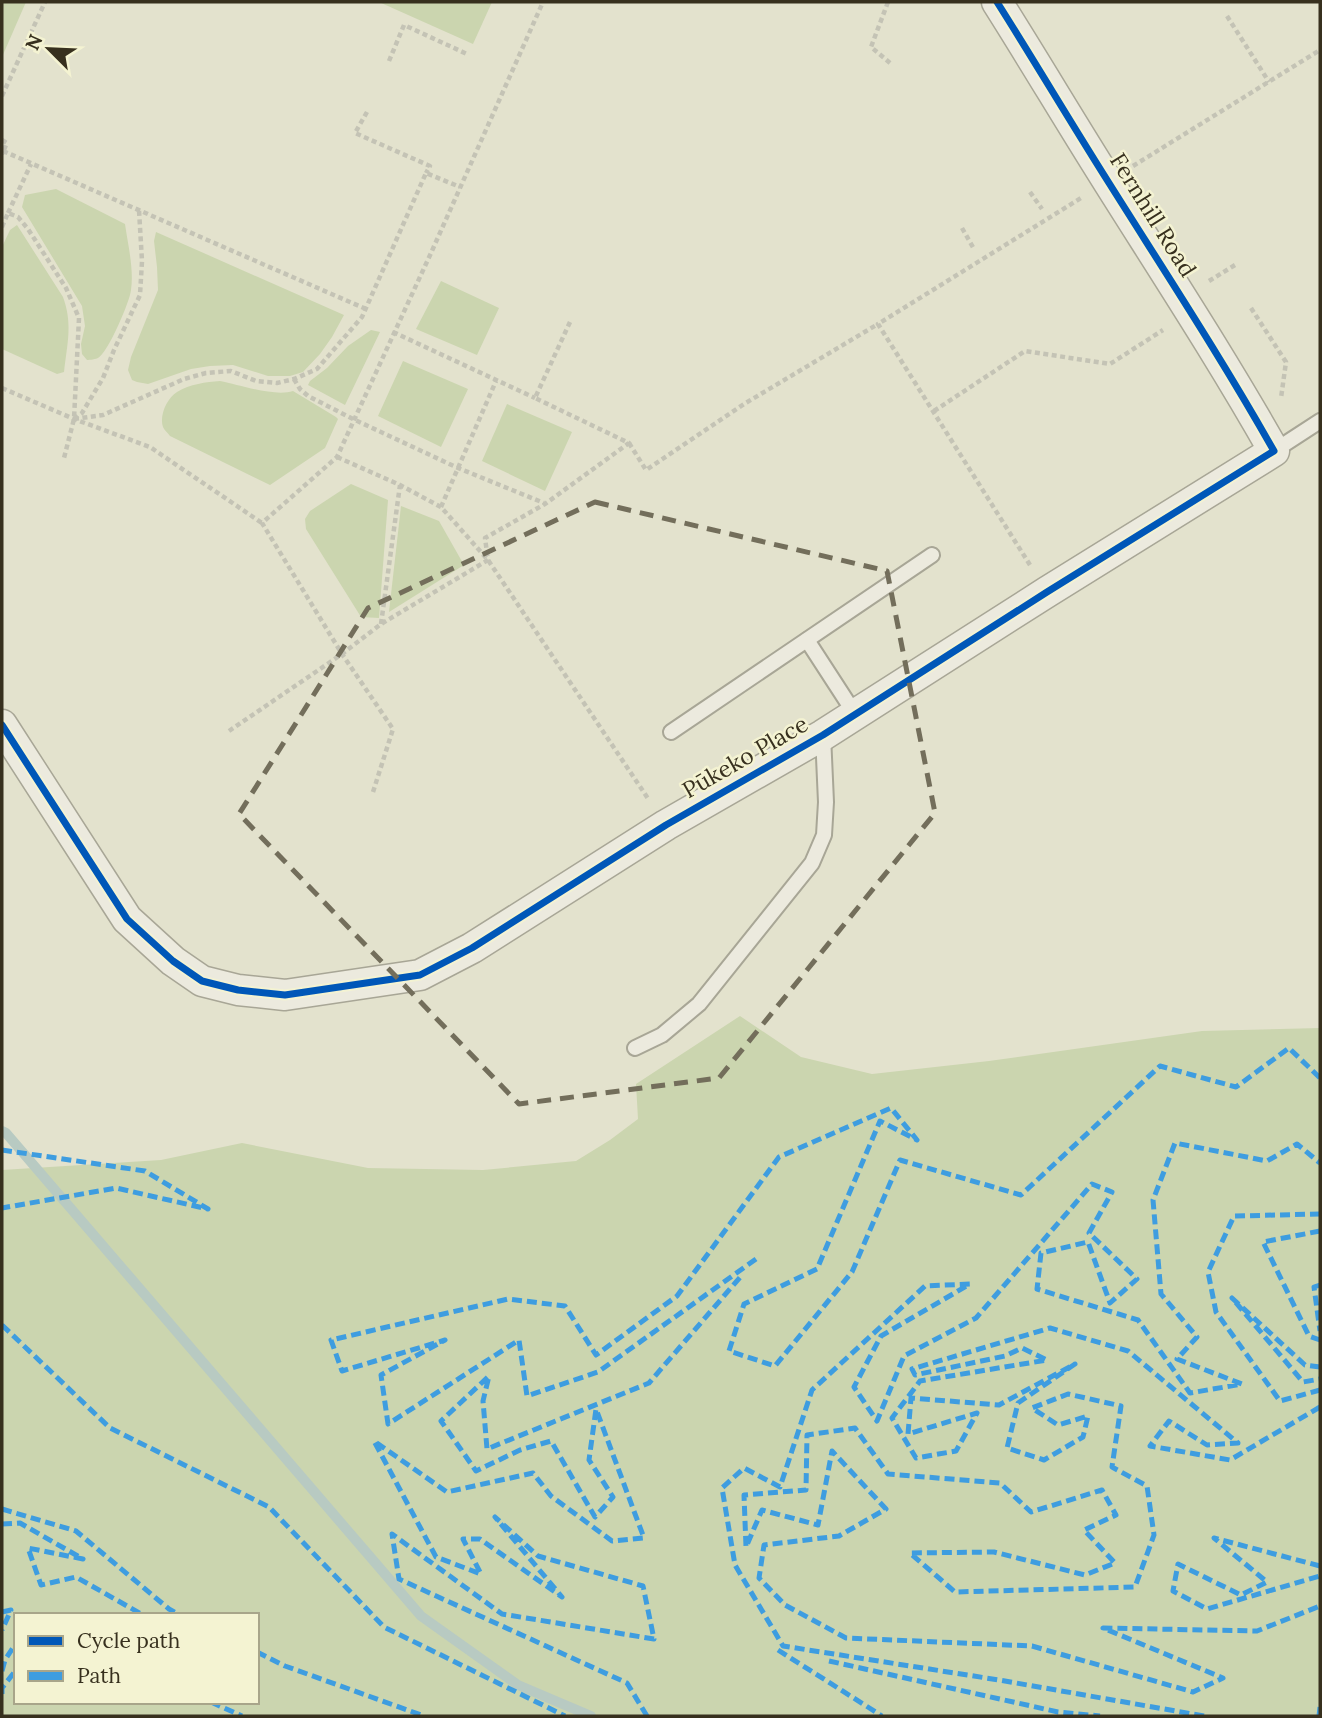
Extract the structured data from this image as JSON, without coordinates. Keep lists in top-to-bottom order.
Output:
{
  "streets": {
    "street": ["Fernhill Road", "Pūkeko Place"]
  },
  "crossings": [
    ["Fernhill Road", "Pūkeko Place"]
  ],
  "legend": ["Cycle path", "Path"],
  "north": "top left"
}
